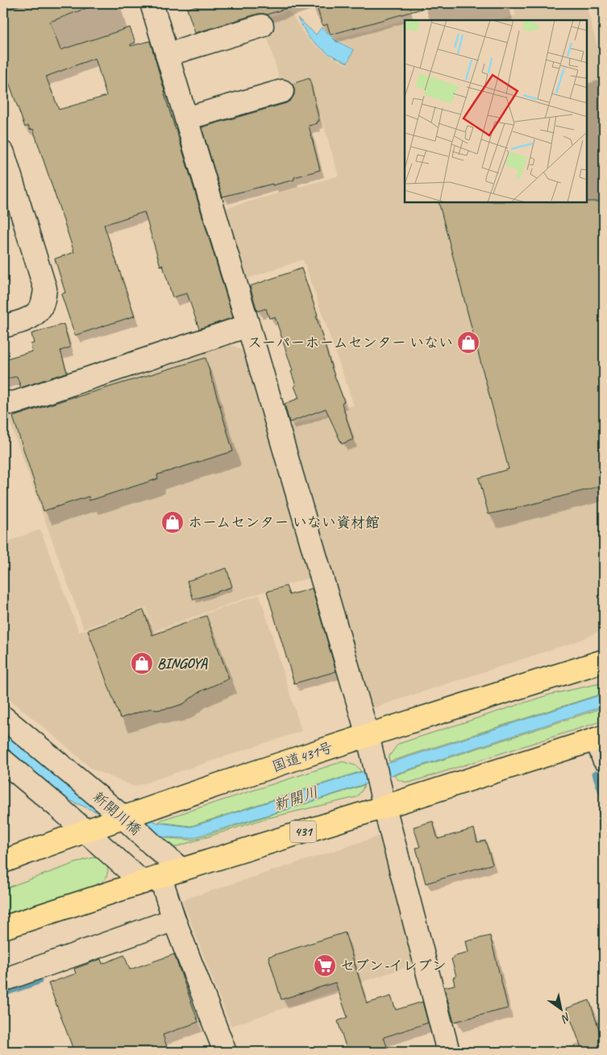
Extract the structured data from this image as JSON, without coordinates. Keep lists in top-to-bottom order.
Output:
{
  "streets": {
    "highway": ["国道431号", "431"],
    "street": ["新開川橋"]
  },
  "crossings": [
    ["国道431号", "新開川橋"],
    ["新開川橋", "431"]
  ],
  "water": ["新開川"],
  "places": {
    "shop": ["スーパーホームセンター いない", "ホームセンター いない資材館", "BINGOYA"],
    "supermarket": ["セブン-イレブン"]
  },
  "north": "bottom right"
}
